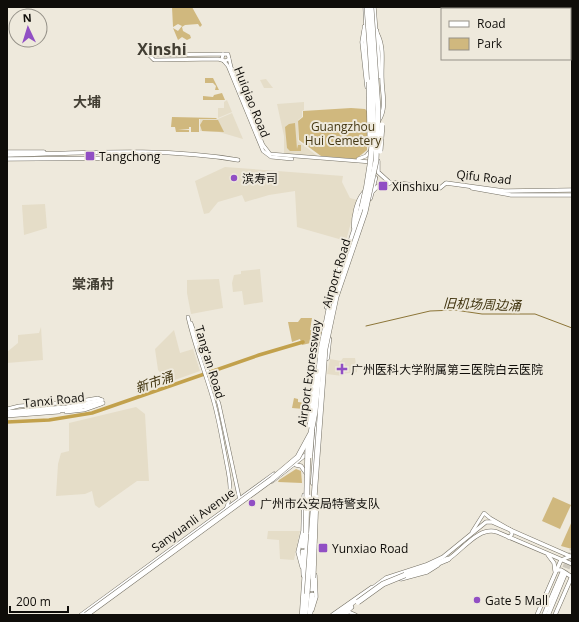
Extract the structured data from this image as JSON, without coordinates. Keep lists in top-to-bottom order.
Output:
{
  "streets": {
    "highway": ["Airport Road", "Airport Expressway"],
    "main road": ["Qifu Road", "Tanxi Road", "Sanyuanli Avenue"],
    "street": ["Huiqiao Road", "Tang'an Road"]
  },
  "crossings": [
    ["Qifu Road", "Airport Road"],
    ["Qifu Road", "Airport Expressway"],
    ["Airport Road", "Airport Expressway"],
    ["Airport Road", "Sanyuanli Avenue"],
    ["Tang'an Road", "Sanyuanli Avenue"],
    ["Airport Expressway", "Sanyuanli Avenue"]
  ],
  "districts": ["Xinshi", "大埔", "棠涌村"],
  "water": ["旧机场周边涌", "新市涌"],
  "parks": ["Guangzhou Hui Cemetery"],
  "places": {
    "transit": ["Tangchong", "Xinshixu", "Yunxiao Road"],
    "other": ["滨寿司", "广州市公安局特警支队", "Gate 5 Mall"],
    "health": ["广州医科大学附属第三医院白云医院"]
  },
  "legend": ["Road", "Park"],
  "scale_bar": "200 m",
  "north": "top"
}
